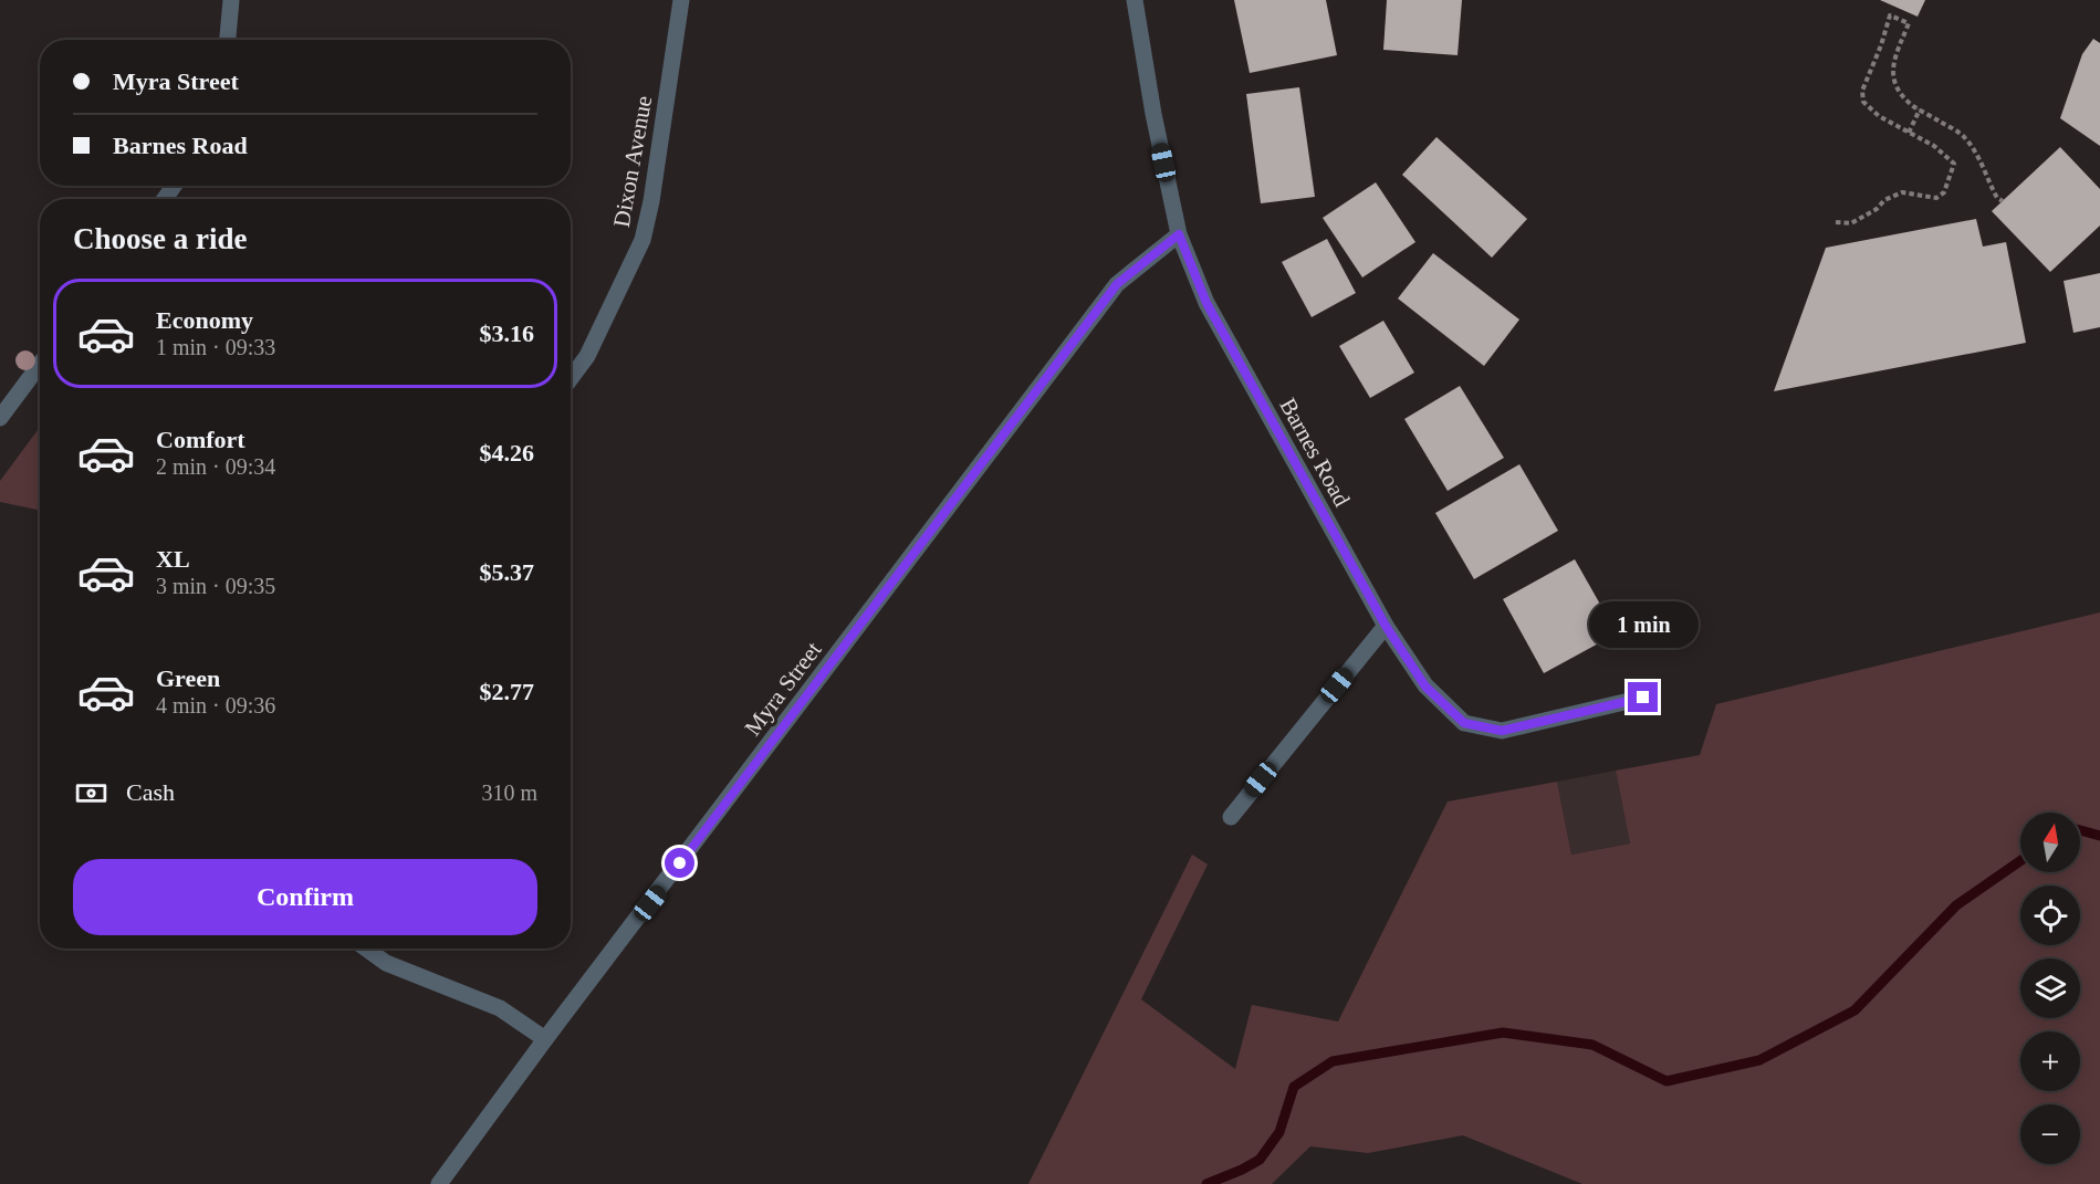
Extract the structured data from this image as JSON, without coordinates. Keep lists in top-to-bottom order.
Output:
{
  "streets": {
    "street": ["Dixon Avenue", "Barnes Road", "Myra Street"]
  },
  "crossings": [
    ["Barnes Road", "Myra Street"]
  ],
  "north": "top",
  "page": {
    "banner": ["Myra Street", "Barnes Road"],
    "heading": "Choose a ride",
    "list": [
      {
        "name": "Economy",
        "note": "1 min · 09:33",
        "value": "$3.16"
      },
      {
        "name": "Comfort",
        "note": "2 min · 09:34",
        "value": "$4.26"
      },
      {
        "name": "XL",
        "note": "3 min · 09:35",
        "value": "$5.37"
      },
      {
        "name": "Green",
        "note": "4 min · 09:36",
        "value": "$2.77"
      }
    ],
    "bubble": "1 min",
    "pay": ["Cash", "310 m"],
    "map_buttons": ["+", "−"],
    "buttons": "Confirm"
  }
}
